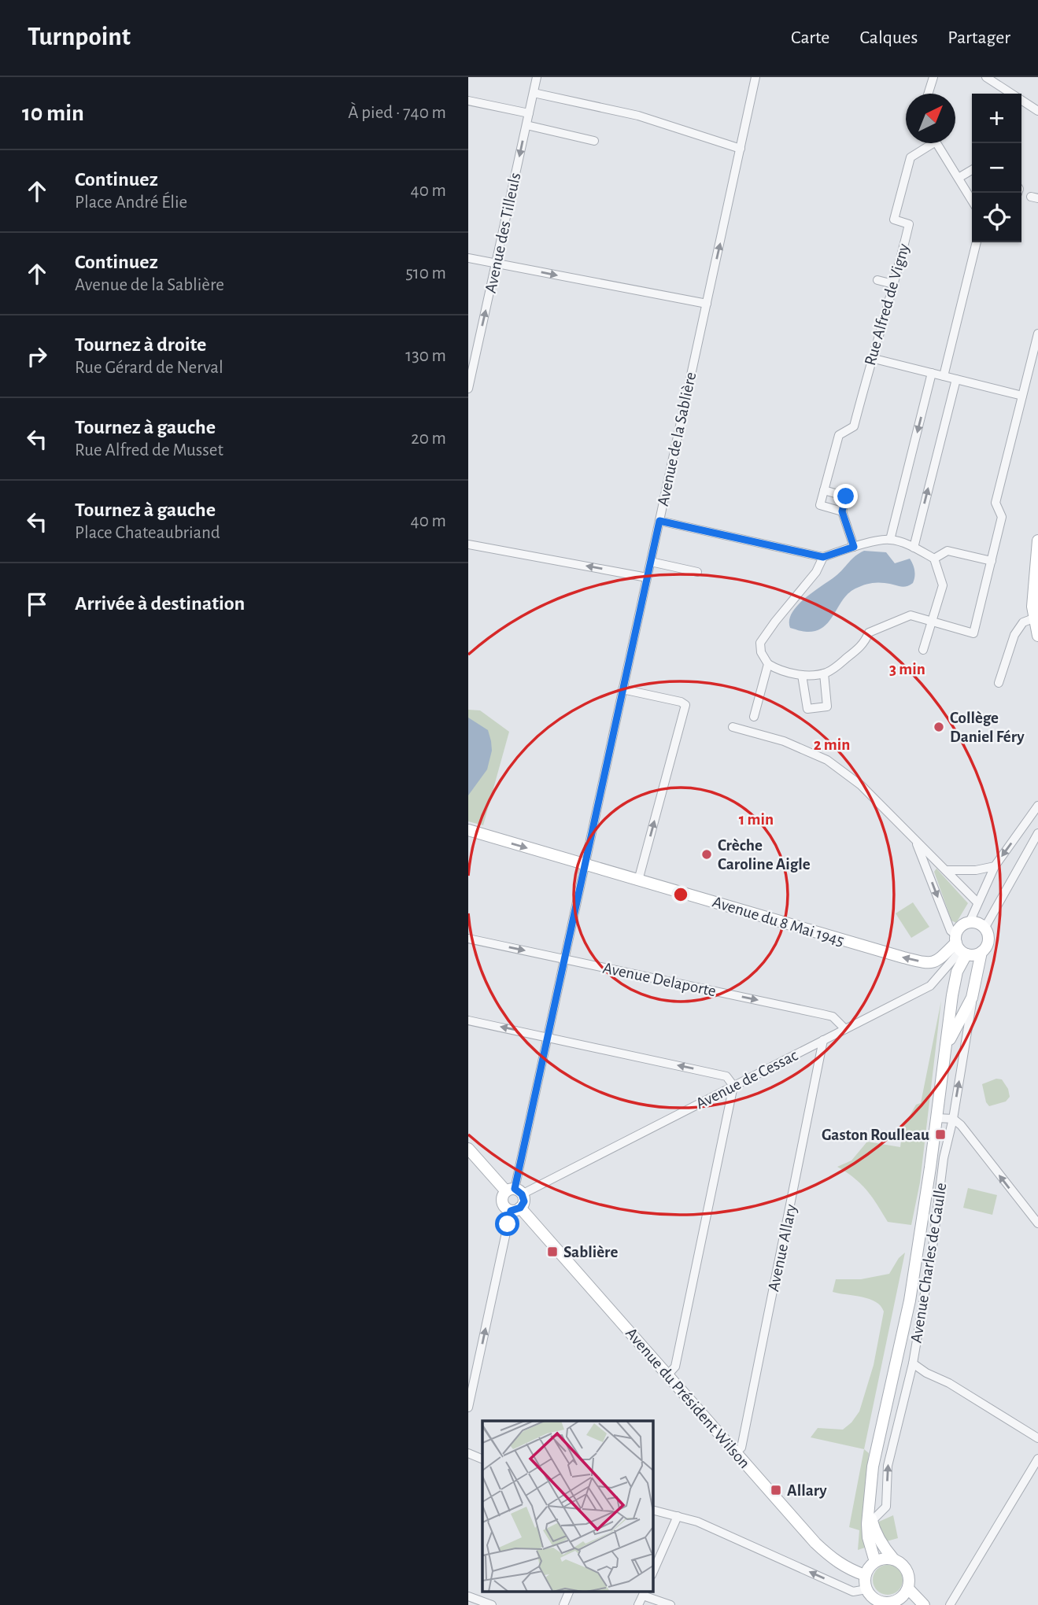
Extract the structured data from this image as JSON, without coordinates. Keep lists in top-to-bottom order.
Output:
{
  "streets": {
    "street": [
      "Avenue des Tilleuls",
      "Rue Alfred de Vigny",
      "Avenue de la Sablière",
      "Avenue du 8 Mai 1945",
      "Avenue Delaporte",
      "Avenue de Cessac",
      "Avenue Allary",
      "Avenue Charles de Gaulle",
      "Avenue du Président Wilson"
    ]
  },
  "crossings": [
    ["Avenue de la Sablière", "Avenue du 8 Mai 1945"],
    ["Avenue de la Sablière", "Avenue Delaporte"],
    ["Avenue de la Sablière", "Avenue de Cessac"],
    ["Avenue du 8 Mai 1945", "Avenue de Cessac"],
    ["Avenue du 8 Mai 1945", "Avenue Charles de Gaulle"],
    ["Avenue Delaporte", "Avenue de Cessac"],
    ["Avenue de Cessac", "Avenue Allary"],
    ["Avenue de Cessac", "Avenue Charles de Gaulle"],
    ["Avenue Allary", "Avenue du Président Wilson"],
    ["Avenue Charles de Gaulle", "Avenue du Président Wilson"]
  ],
  "one_way": ["Avenue Delaporte"],
  "places": {
    "other": ["Collège Daniel Féry", "Crèche Caroline Aigle"],
    "transit": ["Gaston Roulleau", "Sablière", "Allary"]
  },
  "north": "top right",
  "page": {
    "header": "Turnpoint",
    "nav": ["Carte", "Calques", "Partager"],
    "heading": ["10 min", "À pied · 740 m"],
    "map_buttons": ["+", "−"],
    "list": [
      ["Continuez", "Place André Élie", "40 m"],
      ["Continuez", "Avenue de la Sablière", "510 m"],
      ["Tournez à droite", "Rue Gérard de Nerval", "130 m"],
      ["Tournez à gauche", "Rue Alfred de Musset", "20 m"],
      ["Tournez à gauche", "Place Chateaubriand", "40 m"],
      "Arrivée à destination"
    ]
  },
  "rings": ["3 min", "2 min", "1 min"]
}
